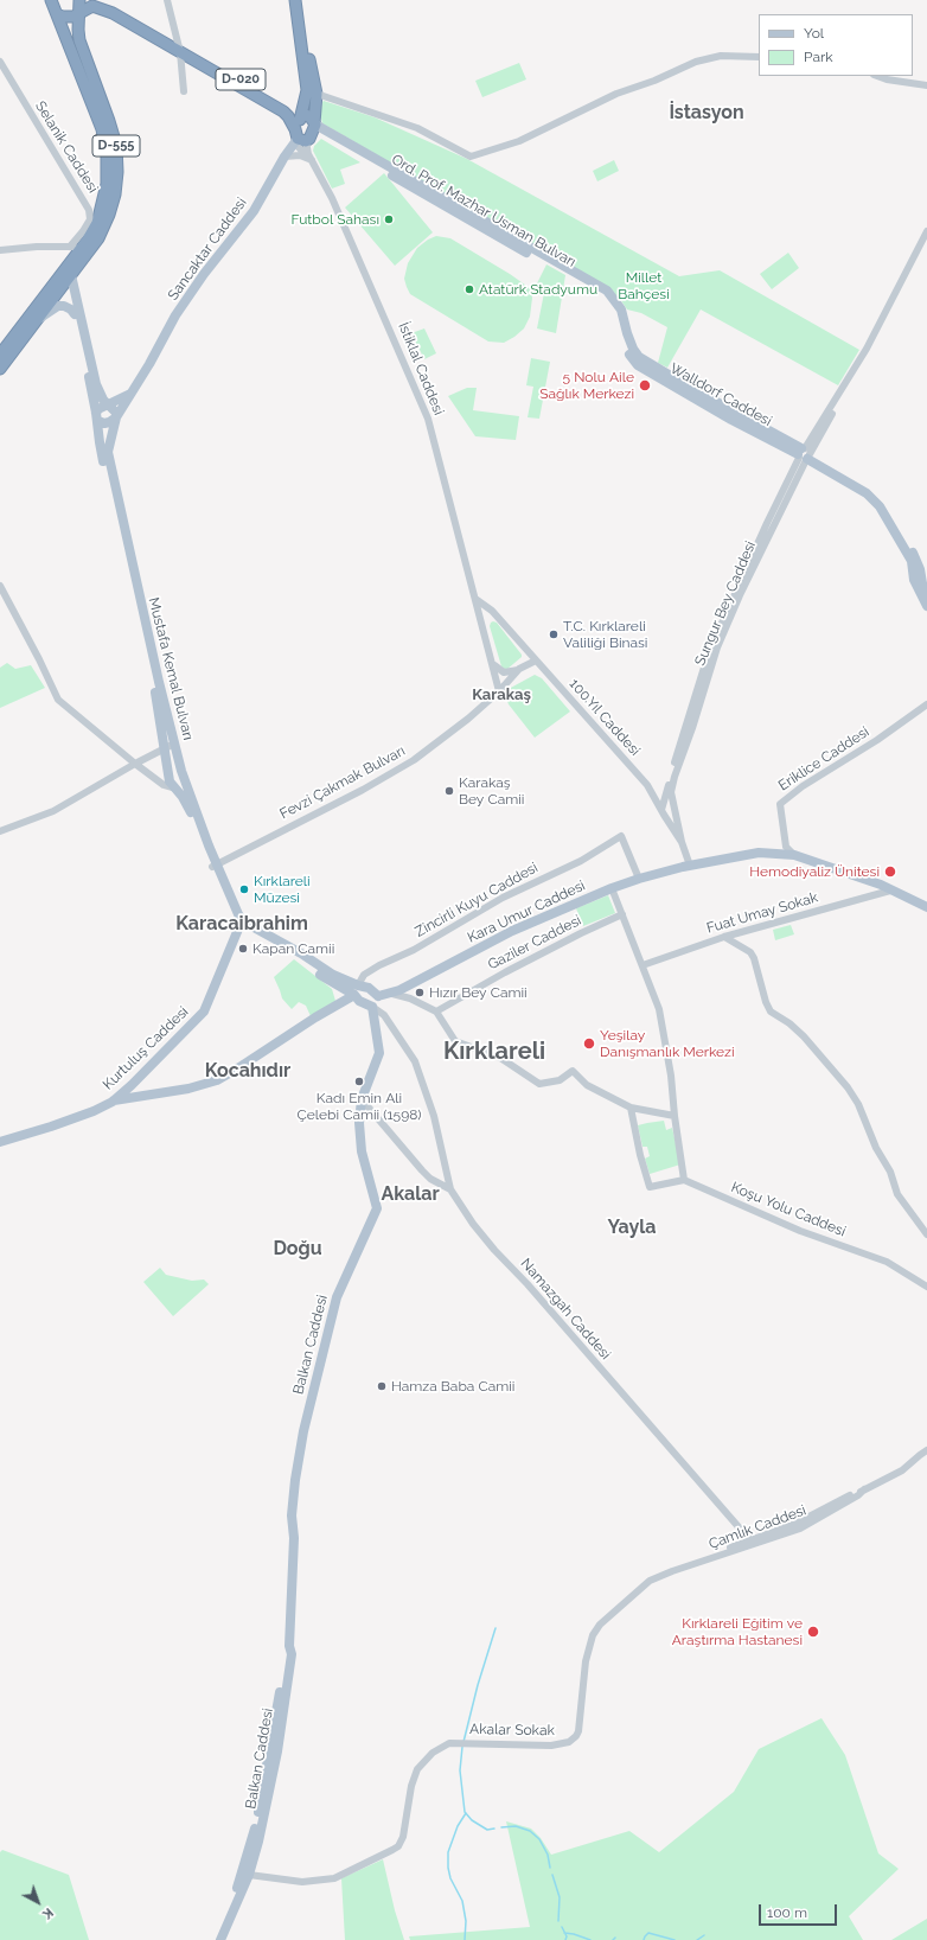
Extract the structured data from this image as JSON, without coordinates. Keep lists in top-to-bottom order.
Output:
{
  "streets": {
    "highway": ["D-020", "D-555"],
    "main road": [
      "Ord. Prof. Mazhar Usman Bulvarı",
      "Sancaktar Caddesi",
      "Walldorf Caddesi",
      "Mustafa Kemal Bulvarı",
      "Kara Umur Caddesi",
      "Kurtuluş Caddesi",
      "Balkan Caddesi"
    ],
    "street": [
      "Selanik Caddesi",
      "İstiklal Caddesi",
      "Sungur Bey Caddesi",
      "100.Yıl Caddesi",
      "Eriklice Caddesi",
      "Fevzi Çakmak Bulvarı",
      "Zincirli Kuyu Caddesi",
      "Fuat Umay Sokak",
      "Gaziler Caddesi",
      "Koşu Yolu Caddesi",
      "Namazgah Caddesi",
      "Çamlık Caddesi",
      "Akalar Sokak"
    ]
  },
  "crossings": [
    ["D-020", "D-555"],
    ["D-020", "Ord. Prof. Mazhar Usman Bulvarı"],
    ["D-020", "Sancaktar Caddesi"],
    ["D-555", "Mustafa Kemal Bulvarı"],
    ["Ord. Prof. Mazhar Usman Bulvarı", "Sancaktar Caddesi"],
    ["Ord. Prof. Mazhar Usman Bulvarı", "Walldorf Caddesi"],
    ["Sancaktar Caddesi", "Mustafa Kemal Bulvarı"],
    ["İstiklal Caddesi", "100.Yıl Caddesi"],
    ["İstiklal Caddesi", "Fevzi Çakmak Bulvarı"],
    ["Walldorf Caddesi", "Sungur Bey Caddesi"],
    ["Sungur Bey Caddesi", "100.Yıl Caddesi"],
    ["Mustafa Kemal Bulvarı", "Fevzi Çakmak Bulvarı"],
    ["Mustafa Kemal Bulvarı", "Kurtuluş Caddesi"],
    ["100.Yıl Caddesi", "Fevzi Çakmak Bulvarı"],
    ["100.Yıl Caddesi", "Kara Umur Caddesi"],
    ["Eriklice Caddesi", "Kara Umur Caddesi"],
    ["Zincirli Kuyu Caddesi", "Kara Umur Caddesi"],
    ["Kara Umur Caddesi", "Fuat Umay Sokak"],
    ["Namazgah Caddesi", "Çamlık Caddesi"],
    ["Balkan Caddesi", "Akalar Sokak"],
    ["Çamlık Caddesi", "Akalar Sokak"]
  ],
  "districts": [
    "İstasyon",
    "Karakaş",
    "Karacaibrahim",
    "Kırklareli",
    "Kocahıdır",
    "Akalar",
    "Yayla",
    "Doğu"
  ],
  "parks": ["Millet Bahçesi"],
  "places": [
    "Futbol Sahası",
    "Atatürk Stadyumu",
    "5 Nolu Aile Sağlık Merkezi",
    "T.C. Kırklareli Valiliği Binasi",
    "Karakaş Bey Camii",
    "Hemodiyaliz Ünitesi",
    "Kırklareli Müzesi",
    "Kapan Camii",
    "Hızır Bey Camii",
    "Yeşilay Danışmanlık Merkezi",
    "Kadı Emin Ali Çelebi Camii (1598)",
    "Hamza Baba Camii",
    "Kırklareli Eğitim ve Araştırma Hastanesi"
  ],
  "legend": ["Yol", "Park"],
  "scale_bar": "100 m",
  "north": "bottom right"
}
